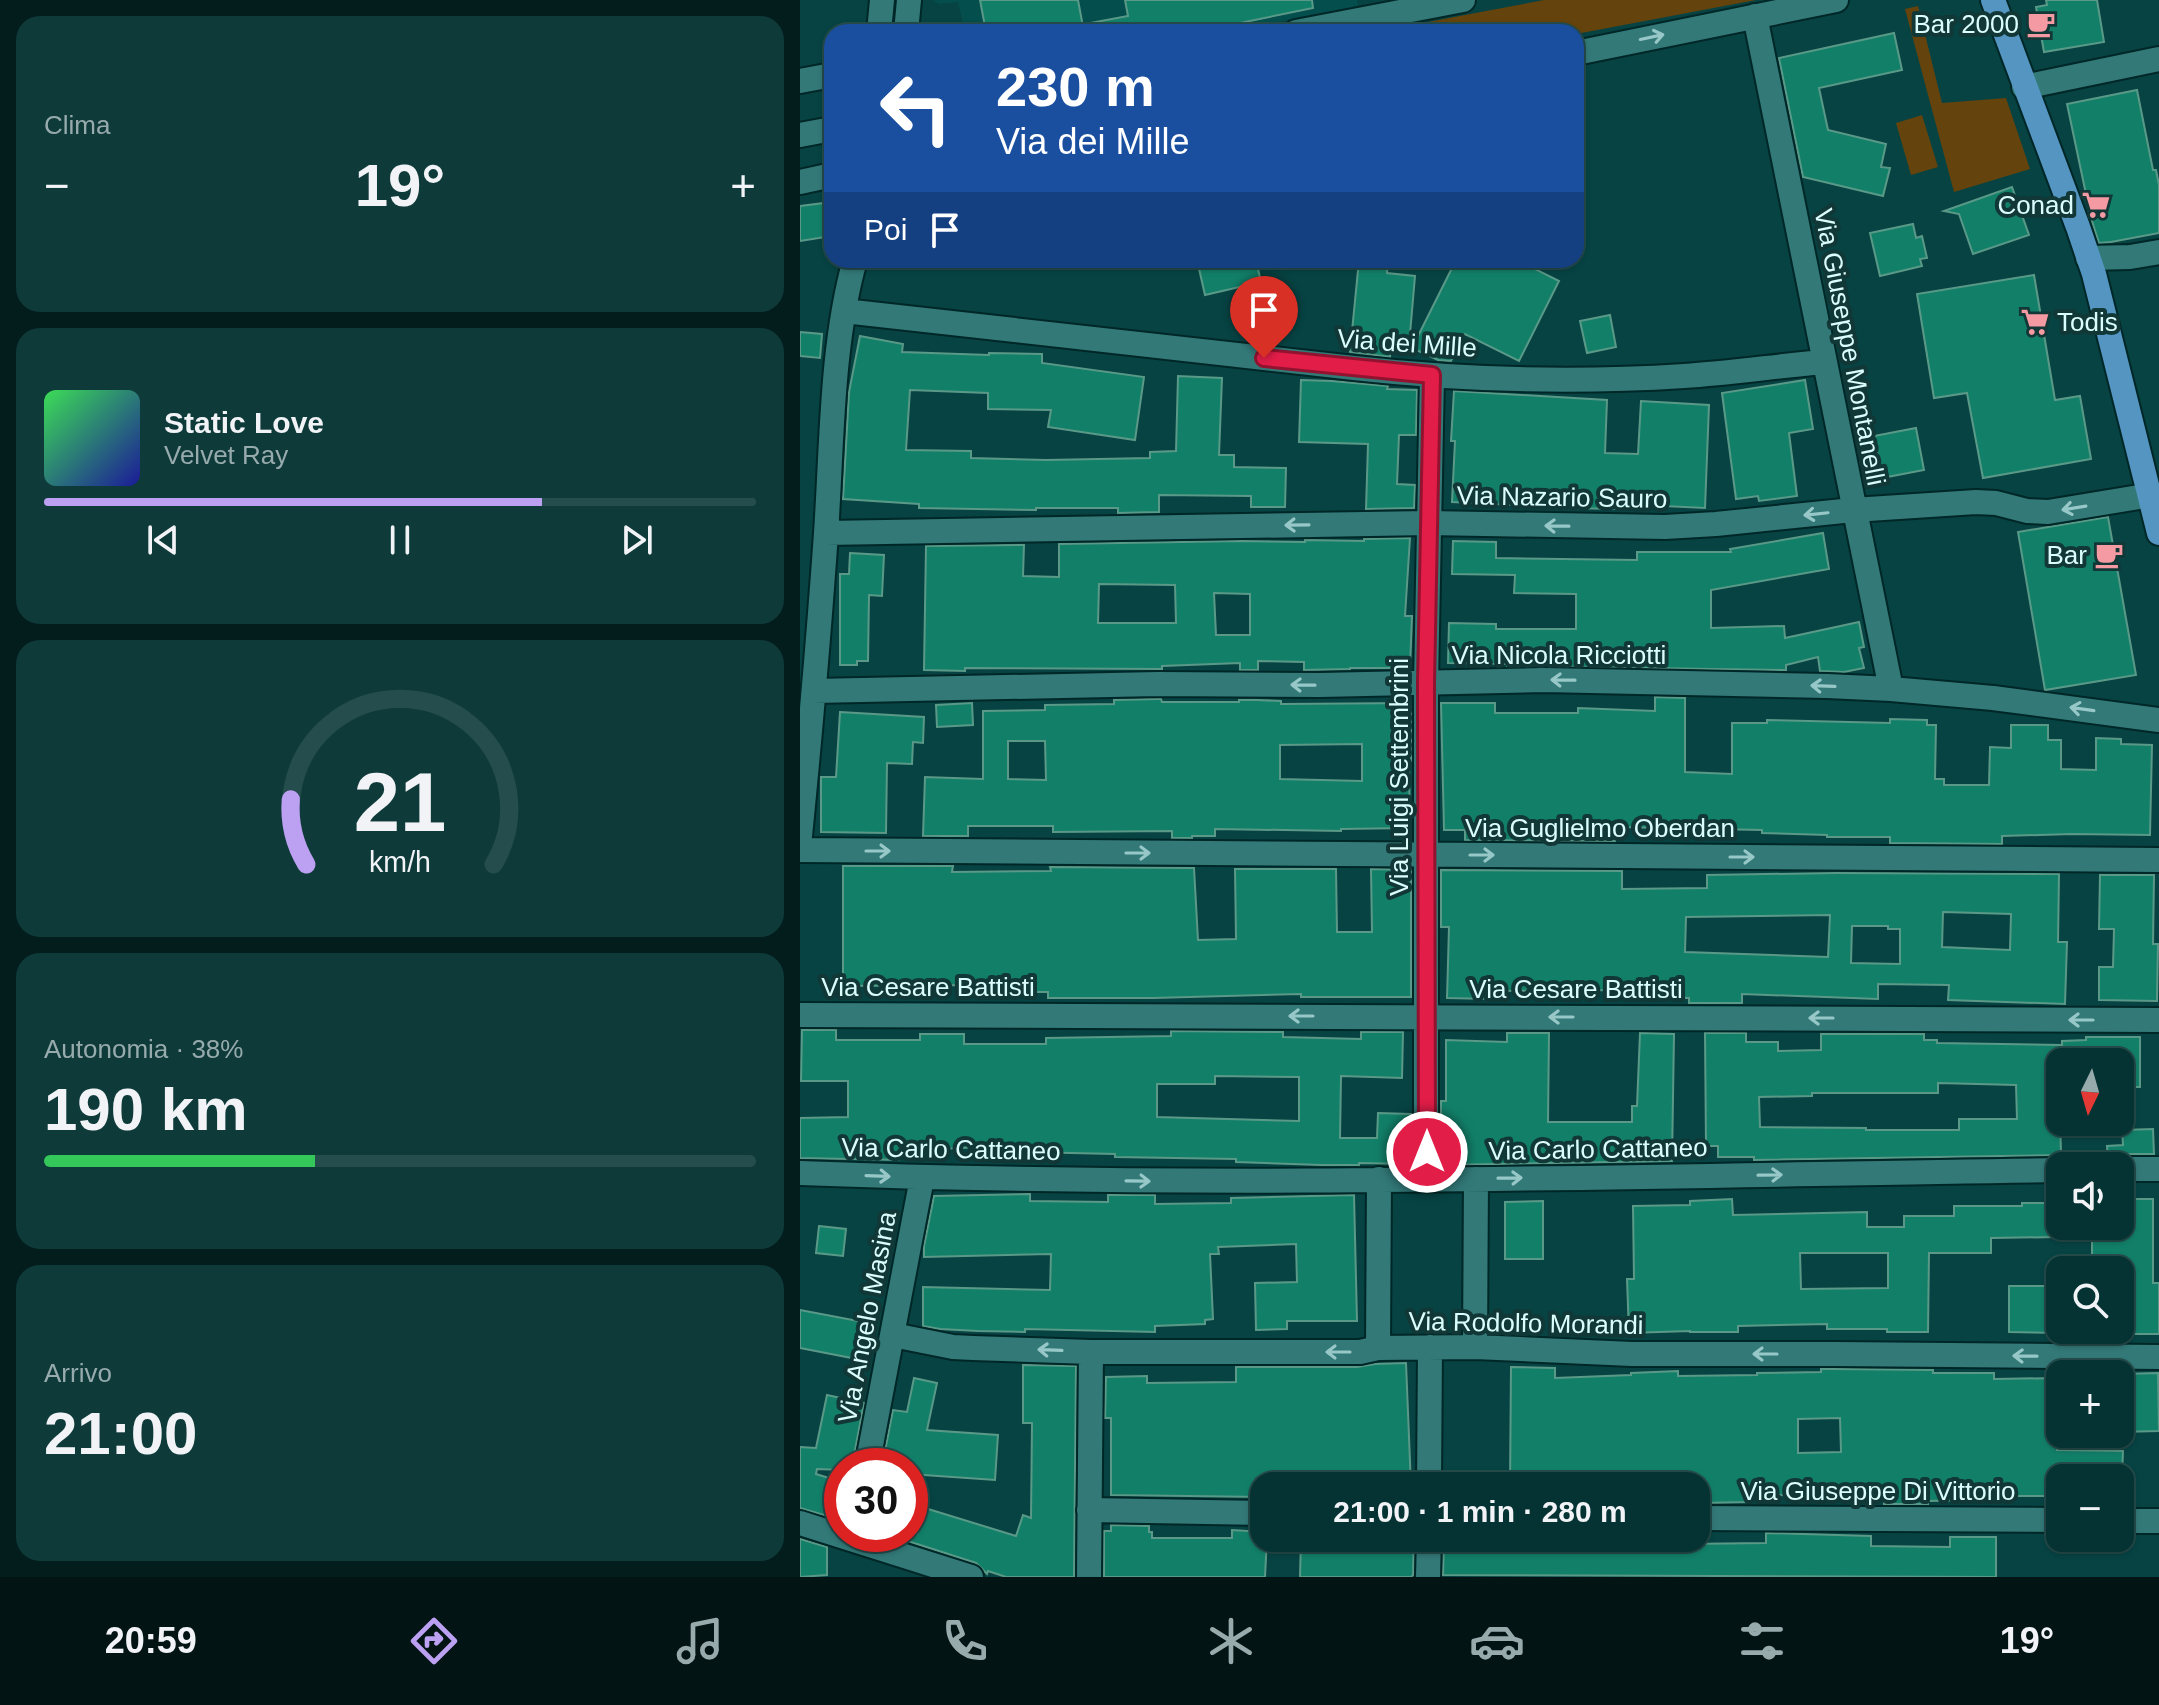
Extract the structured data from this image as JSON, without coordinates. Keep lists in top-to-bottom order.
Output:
{
  "streets": {
    "street": [
      "Via dei Mille",
      "Via Giuseppe Montanelli",
      "Via Nazario Sauro",
      "Via Nicola Ricciotti",
      "Via Luigi Settembrini",
      "Via Guglielmo Oberdan",
      "Via Cesare Battisti",
      "Via Carlo Cattaneo",
      "Via Angelo Masina",
      "Via Rodolfo Morandi",
      "Via Giuseppe Di Vittorio"
    ]
  },
  "crossings": [
    ["Via dei Mille", "Via Giuseppe Montanelli"],
    ["Via dei Mille", "Via Luigi Settembrini"],
    ["Via Giuseppe Montanelli", "Via Nazario Sauro"],
    ["Via Giuseppe Montanelli", "Via Nicola Ricciotti"],
    ["Via Nazario Sauro", "Via Luigi Settembrini"],
    ["Via Nicola Ricciotti", "Via Luigi Settembrini"],
    ["Via Luigi Settembrini", "Via Guglielmo Oberdan"],
    ["Via Luigi Settembrini", "Via Cesare Battisti"],
    ["Via Luigi Settembrini", "Via Carlo Cattaneo"],
    ["Via Carlo Cattaneo", "Via Angelo Masina"],
    ["Via Angelo Masina", "Via Rodolfo Morandi"]
  ],
  "one_way": [
    "Via Nazario Sauro",
    "Via Nicola Ricciotti",
    "Via Guglielmo Oberdan",
    "Via Cesare Battisti",
    "Via Carlo Cattaneo",
    "Via Rodolfo Morandi"
  ],
  "places": {
    "cafe": ["Bar 2000", "Bar"],
    "supermarket": ["Conad", "Todis"]
  },
  "north": "bottom",
  "page": {
    "tile": [
      "Clima",
      ["Autonomia · 38%", "190 km"],
      ["Arrivo", "21:00"]
    ],
    "turn": ["230 m", "Via dei Mille"],
    "heat": ["−", "19°", "+"],
    "then": "Poi",
    "song": ["Static Love", "Velvet Ray"],
    "map_buttons": ["+", "−"],
    "limit": "30",
    "trip": "21:00 · 1 min · 280 m",
    "tabs": ["20:59", "19°"],
    "gauge": ["21", "km/h"]
  }
}
